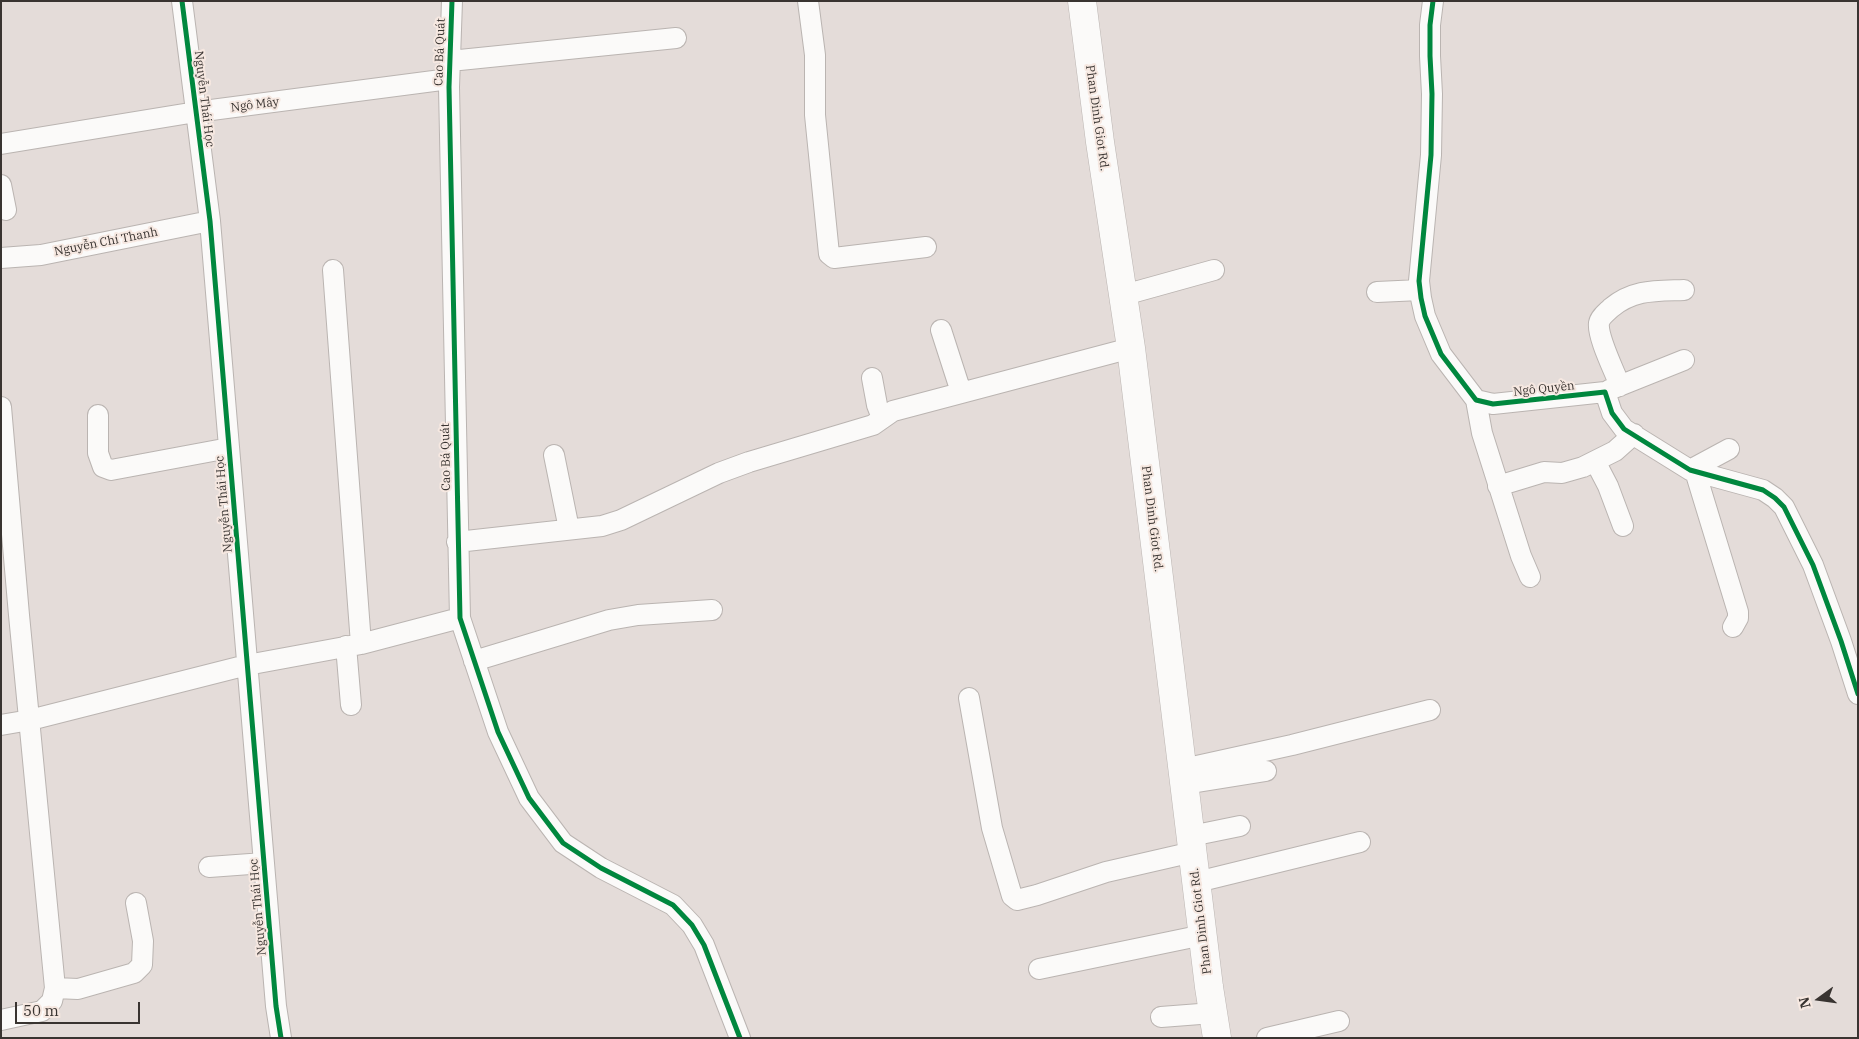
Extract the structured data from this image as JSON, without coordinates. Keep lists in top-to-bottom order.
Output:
{
  "streets": {
    "main road": ["Phan Dinh Giot Rd."],
    "street": [
      "Cao Bá Quát",
      "Nguyễn Thái Học",
      "Ngô Mây",
      "Nguyễn Chí Thanh",
      "Ngô Quyền"
    ]
  },
  "crossings": [
    ["Cao Bá Quát", "Ngô Mây"],
    ["Nguyễn Thái Học", "Ngô Mây"],
    ["Nguyễn Thái Học", "Nguyễn Chí Thanh"]
  ],
  "scale_bar": "50 m",
  "north": "left"
}
